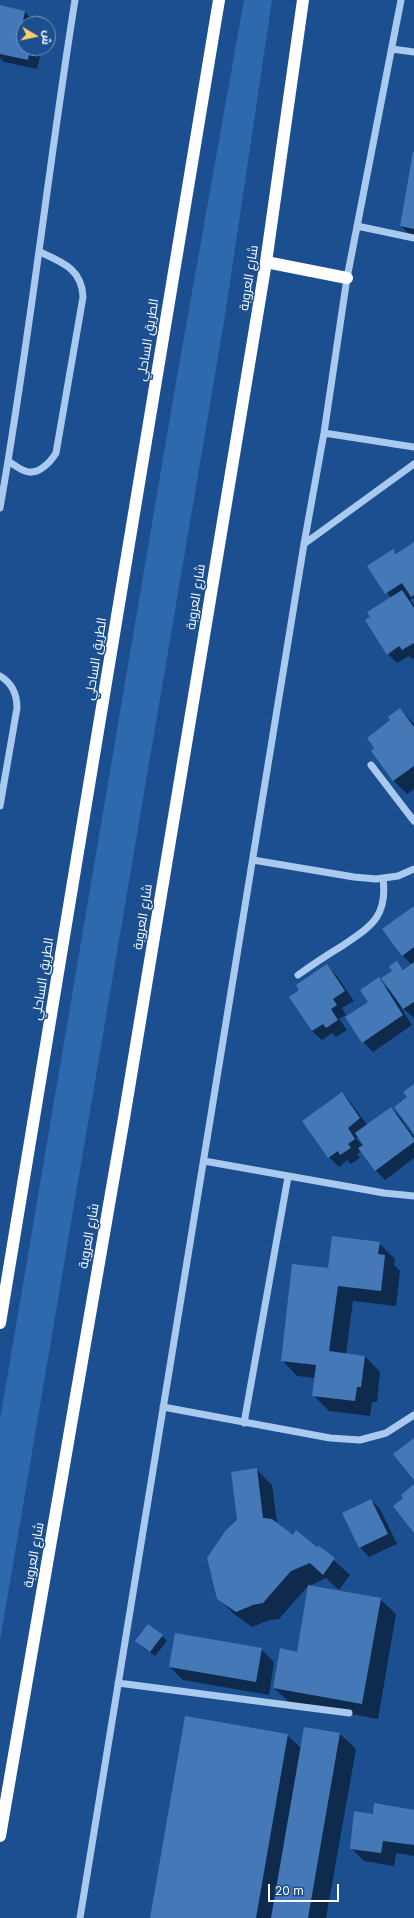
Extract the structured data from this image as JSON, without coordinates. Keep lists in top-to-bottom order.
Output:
{
  "streets": {
    "highway": ["شارع العروبة", "الطريق الساحلي"]
  },
  "scale_bar": "20 m",
  "north": "right"
}
